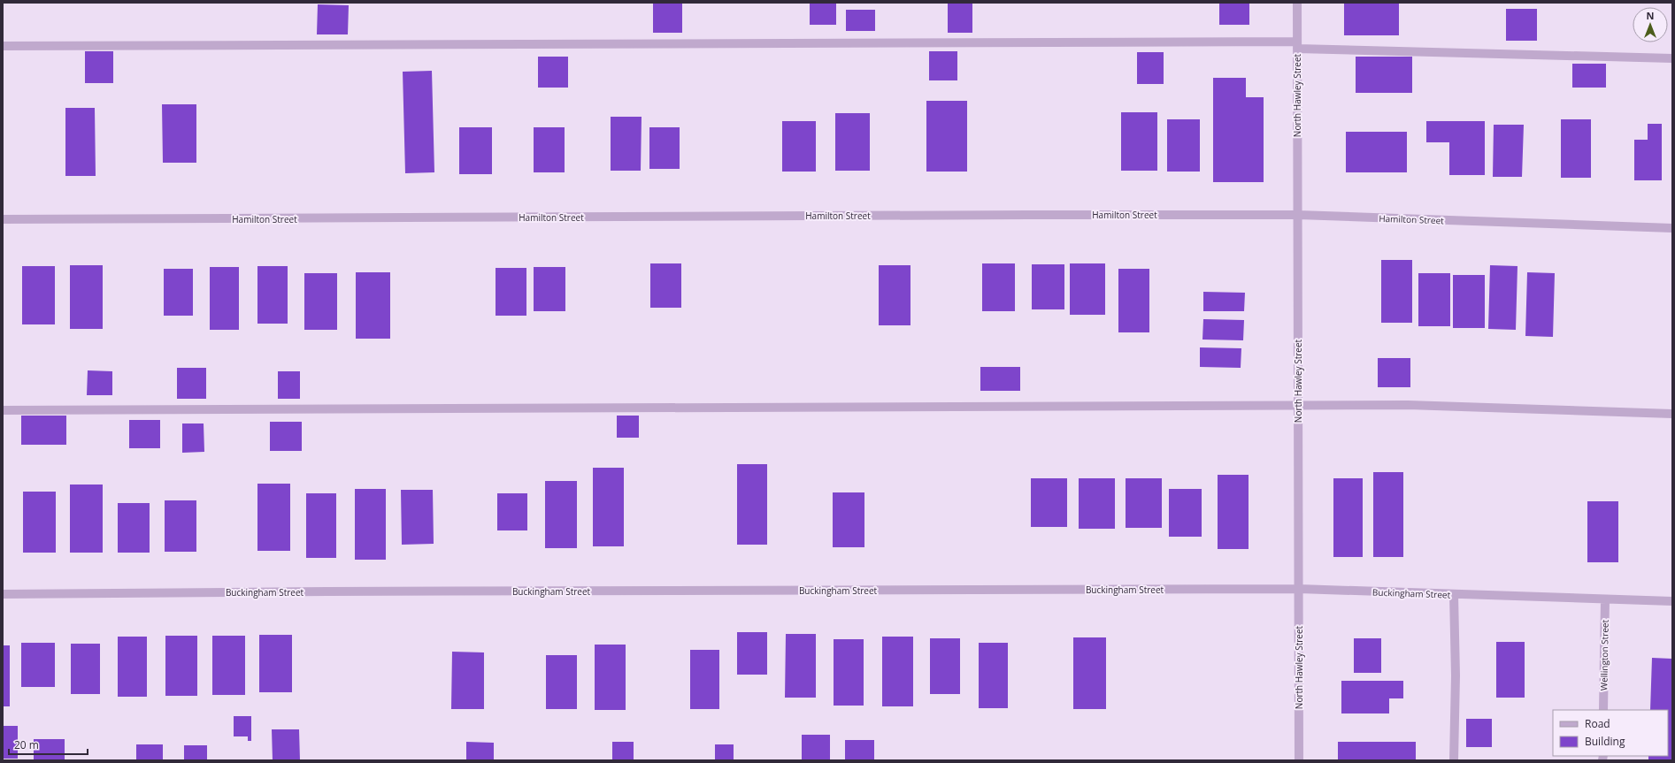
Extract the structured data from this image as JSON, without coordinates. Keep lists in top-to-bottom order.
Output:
{
  "streets": {
    "street": [
      "North Hawley Street",
      "Hamilton Street",
      "Buckingham Street",
      "Wellington Street"
    ]
  },
  "crossings": [
    ["North Hawley Street", "Hamilton Street"],
    ["North Hawley Street", "Buckingham Street"],
    ["Buckingham Street", "Wellington Street"]
  ],
  "legend": ["Road", "Building"],
  "scale_bar": "20 m",
  "north": "top"
}
